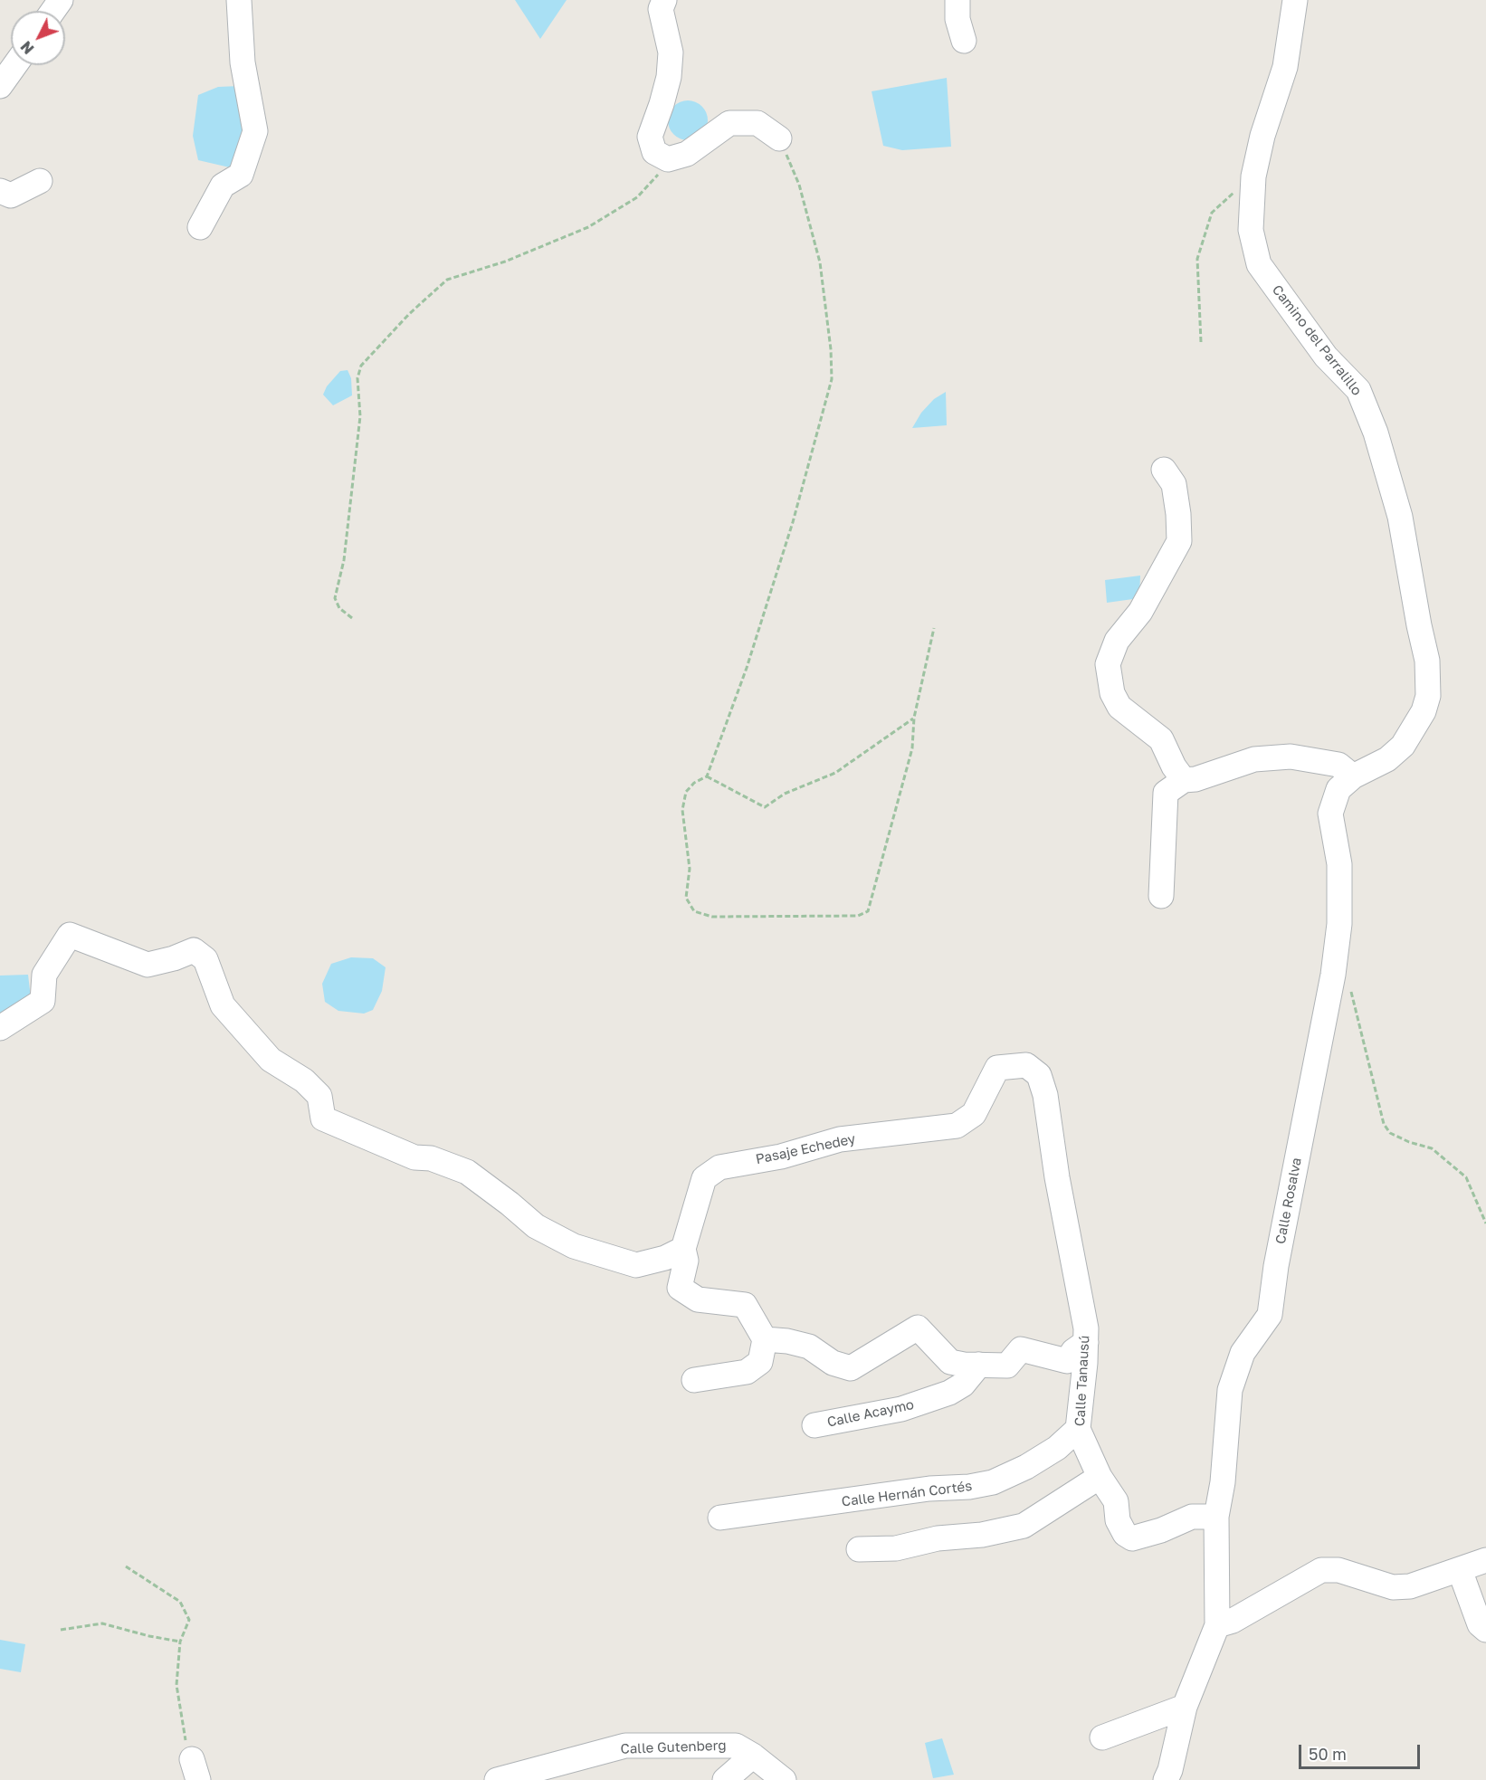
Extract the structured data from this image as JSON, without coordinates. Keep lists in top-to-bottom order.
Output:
{
  "streets": {
    "street": [
      "Camino del Parralillo",
      "Pasaje Echedey",
      "Calle Rosalva",
      "Calle Tanausú",
      "Calle Acaymo",
      "Calle Hernán Cortés",
      "Calle Gutenberg"
    ]
  },
  "crossings": [
    ["Camino del Parralillo", "Calle Rosalva"],
    ["Pasaje Echedey", "Calle Tanausú"],
    ["Calle Rosalva", "Calle Tanausú"],
    ["Calle Tanausú", "Calle Hernán Cortés"]
  ],
  "scale_bar": "50 m",
  "north": "bottom left"
}
